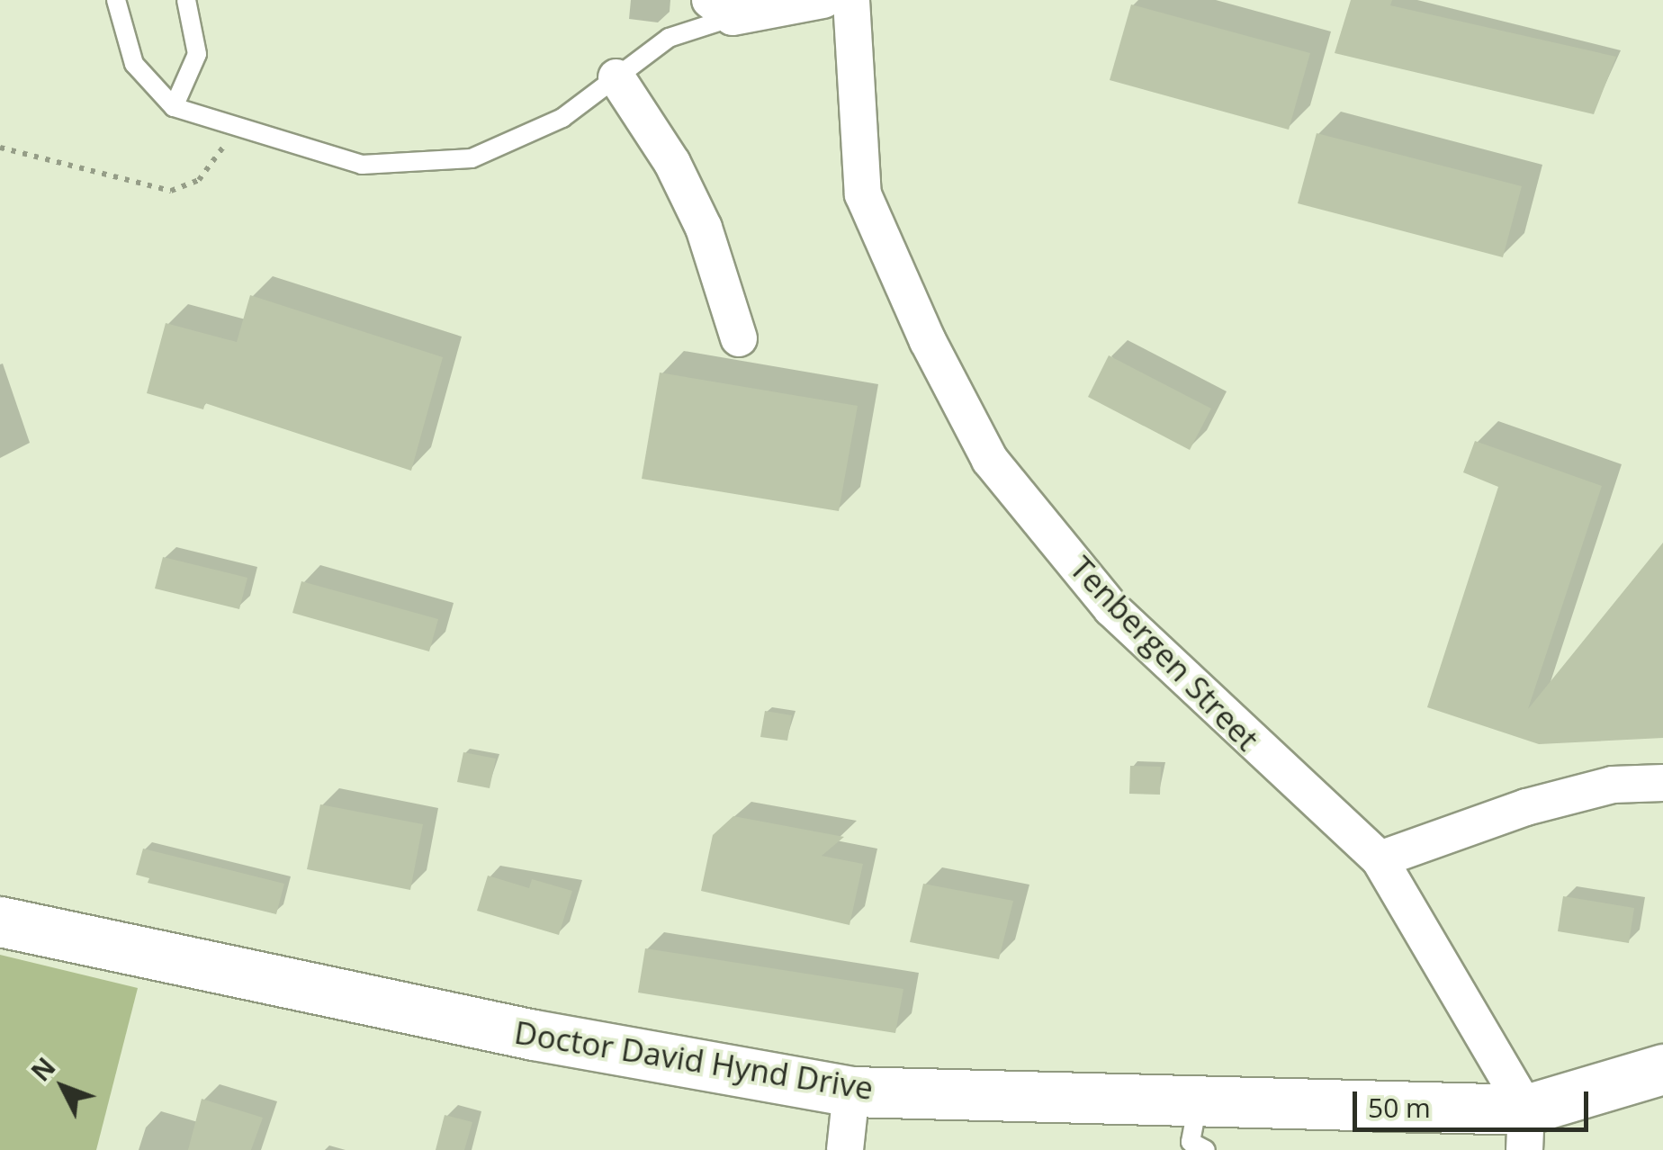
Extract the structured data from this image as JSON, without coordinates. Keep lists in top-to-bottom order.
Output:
{
  "streets": {
    "main road": ["Doctor David Hynd Drive"],
    "street": ["Tenbergen Street"]
  },
  "crossings": [
    ["Tenbergen Street", "Doctor David Hynd Drive"]
  ],
  "scale_bar": "50 m",
  "north": "top left"
}
